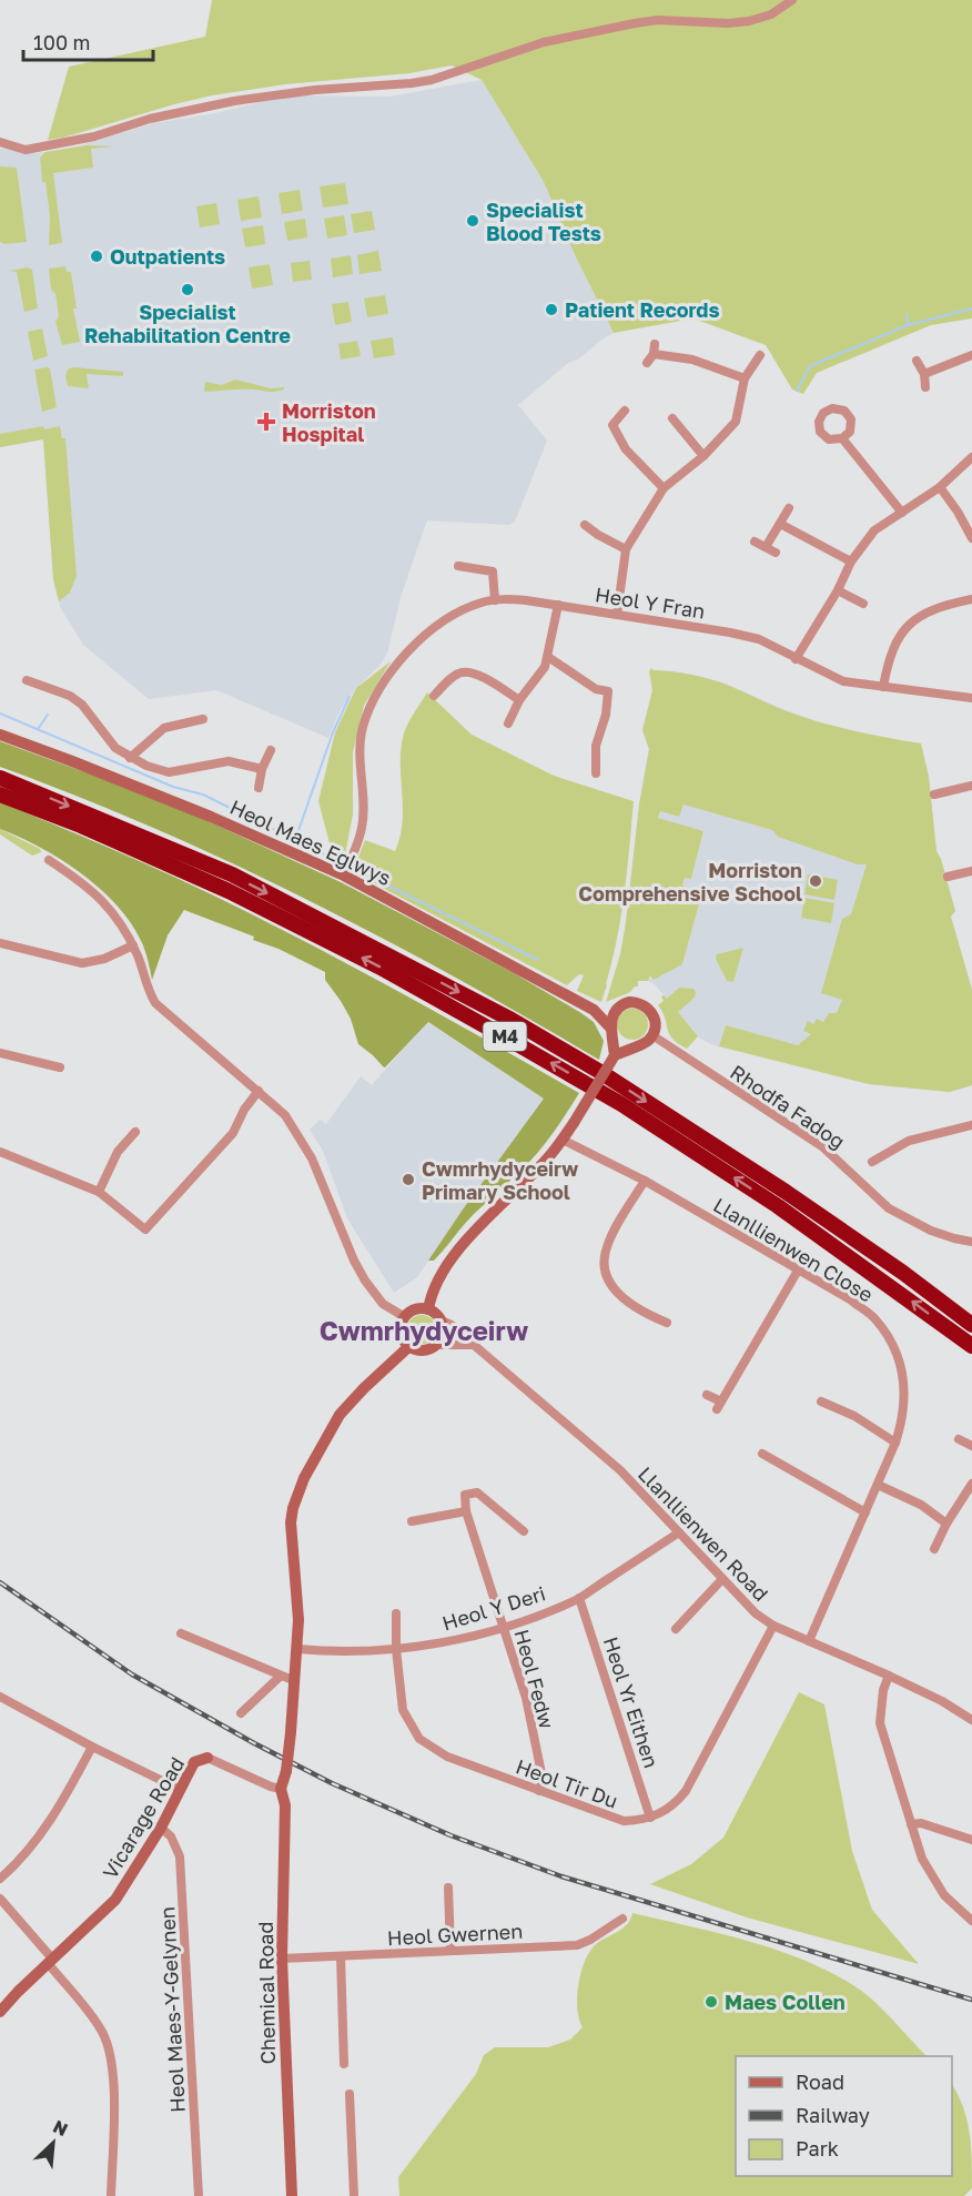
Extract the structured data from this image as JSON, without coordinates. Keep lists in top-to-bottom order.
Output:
{
  "streets": {
    "highway": ["M4"],
    "street": [
      "Heol Y Fran",
      "Heol Maes Eglwys",
      "Rhodfa Fadog",
      "Llanllienwen Close",
      "Llanllienwen Road",
      "Heol Y Deri",
      "Heol Fedw",
      "Heol Yr Eithen",
      "Heol Tir Du",
      "Vicarage Road",
      "Heol Gwernen",
      "Chemical Road",
      "Heol Maes-Y-Gelynen"
    ]
  },
  "crossings": [
    ["Heol Y Fran", "Heol Maes Eglwys"],
    ["Heol Maes Eglwys", "Rhodfa Fadog"],
    ["Llanllienwen Close", "Llanllienwen Road"],
    ["Llanllienwen Road", "Heol Y Deri"],
    ["Llanllienwen Road", "Heol Tir Du"],
    ["Heol Y Deri", "Heol Fedw"],
    ["Heol Y Deri", "Heol Yr Eithen"],
    ["Heol Y Deri", "Heol Tir Du"],
    ["Heol Fedw", "Heol Tir Du"],
    ["Heol Yr Eithen", "Heol Tir Du"],
    ["Vicarage Road", "Heol Maes-Y-Gelynen"],
    ["Heol Gwernen", "Chemical Road"]
  ],
  "districts": ["Cwmrhydyceirw"],
  "places": {
    "other": [
      "Specialist Blood Tests",
      "Outpatients",
      "Specialist Rehabilitation Centre",
      "Patient Records",
      "Morriston Comprehensive School",
      "Cwmrhydyceirw Primary School",
      "Maes Collen"
    ],
    "health": ["Morriston Hospital"]
  },
  "legend": ["Road", "Railway", "Park"],
  "scale_bar": "100 m",
  "north": "top right"
}
